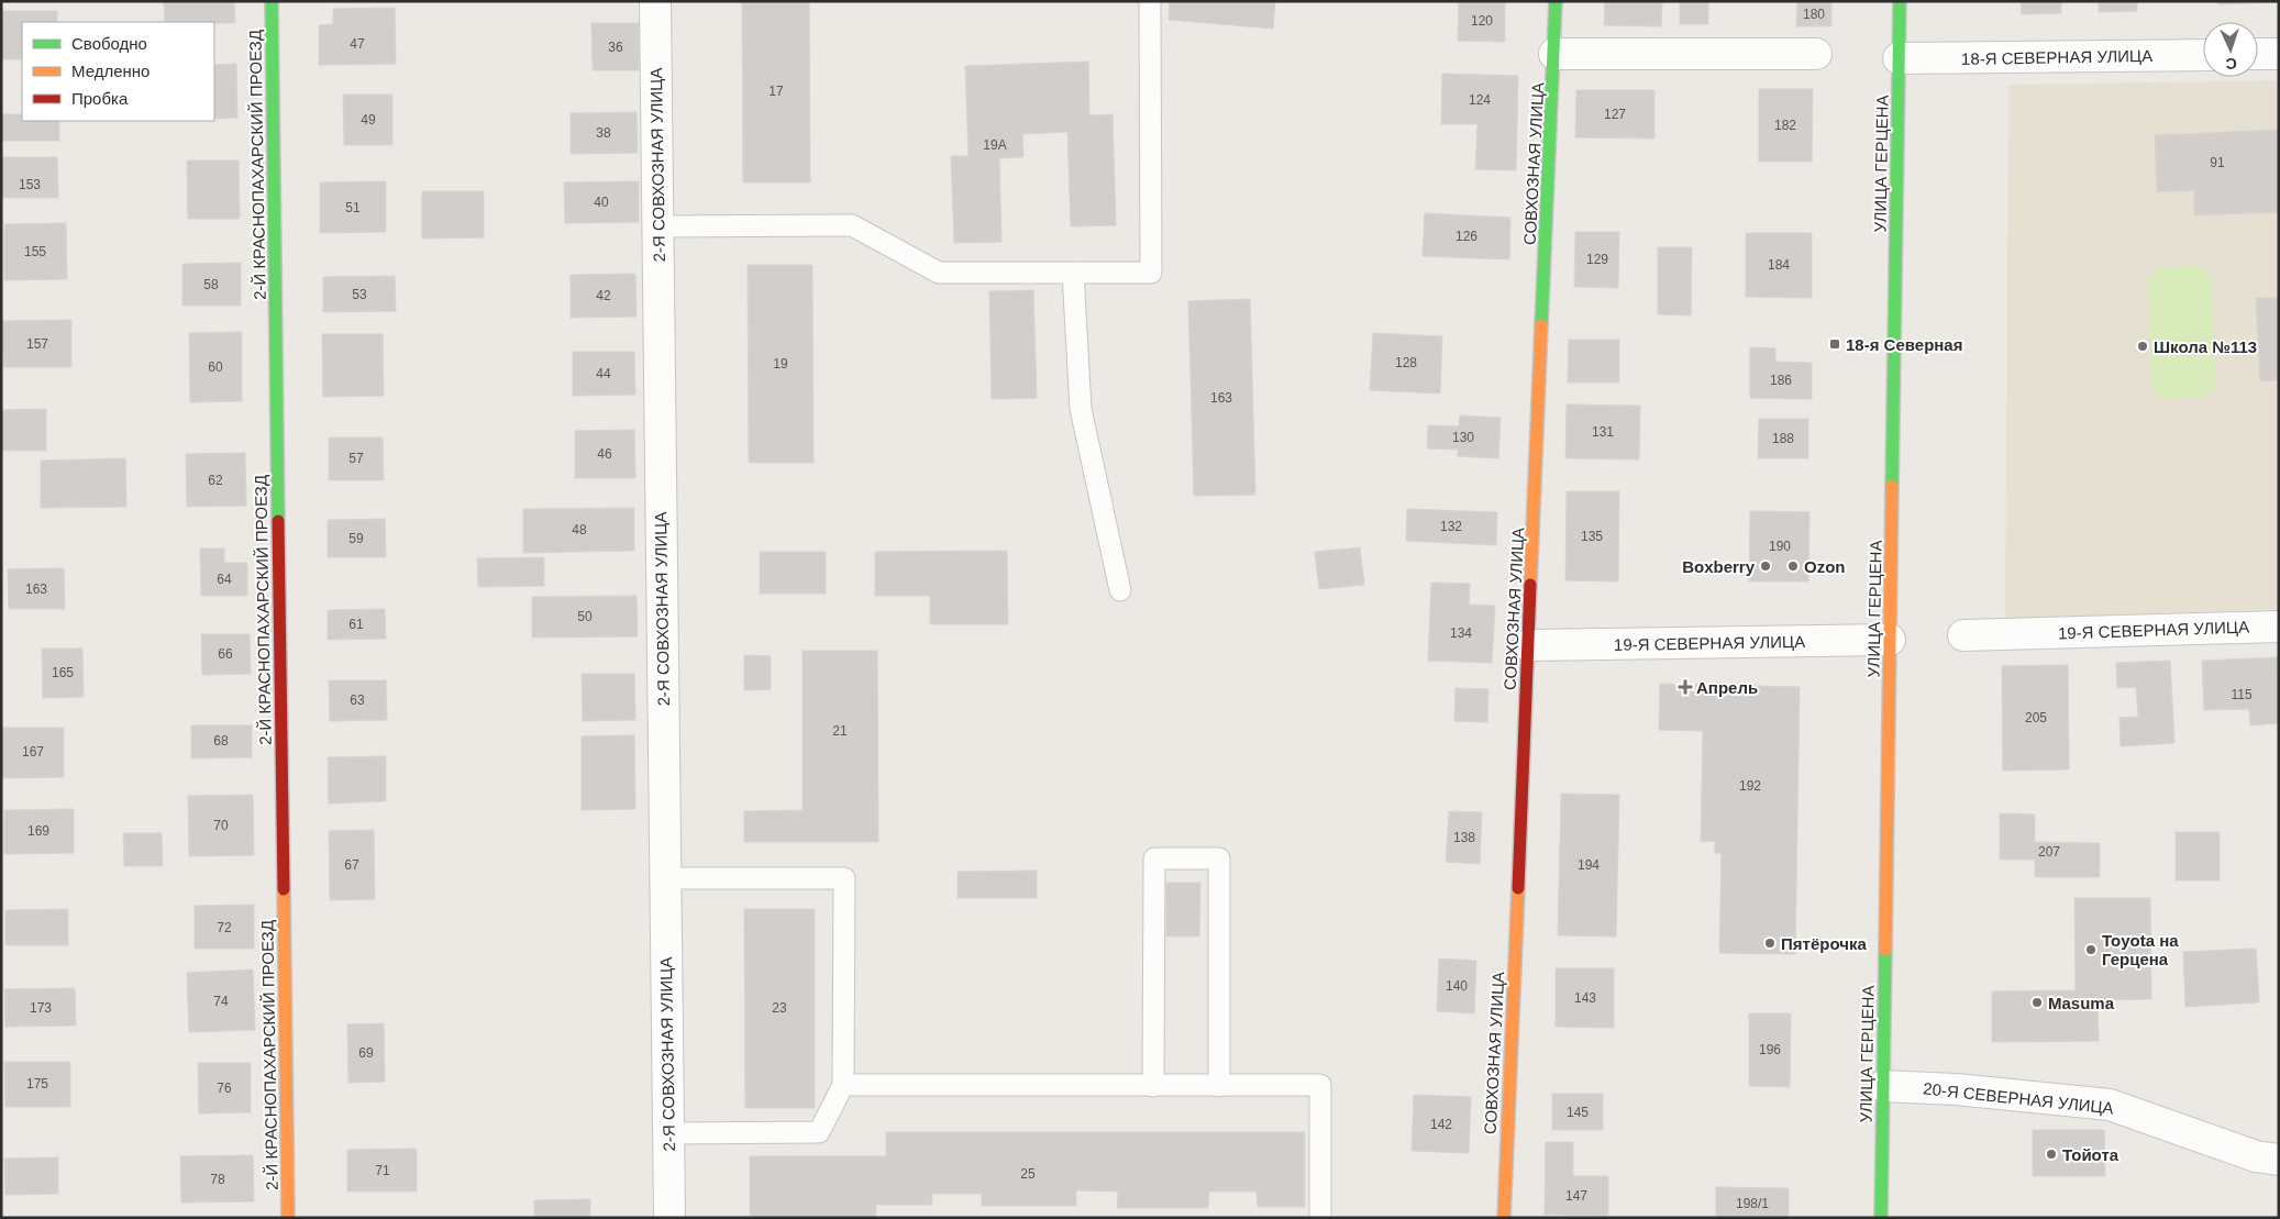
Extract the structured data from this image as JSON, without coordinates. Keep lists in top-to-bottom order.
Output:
{
  "streets": {
    "street": [
      "18-Я СЕВЕРНАЯ УЛИЦА",
      "СОВХОЗНАЯ УЛИЦА",
      "УЛИЦА ГЕРЦЕНА",
      "2-Й КРАСНОПАХАРСКИЙ ПРОЕЗД",
      "2-Я СОВХОЗНАЯ УЛИЦА",
      "19-Я СЕВЕРНАЯ УЛИЦА",
      "20-Я СЕВЕРНАЯ УЛИЦА"
    ]
  },
  "crossings": [
    ["18-Я СЕВЕРНАЯ УЛИЦА", "УЛИЦА ГЕРЦЕНА"],
    ["СОВХОЗНАЯ УЛИЦА", "19-Я СЕВЕРНАЯ УЛИЦА"],
    ["УЛИЦА ГЕРЦЕНА", "19-Я СЕВЕРНАЯ УЛИЦА"],
    ["УЛИЦА ГЕРЦЕНА", "20-Я СЕВЕРНАЯ УЛИЦА"]
  ],
  "places": {
    "transit": ["18-я Северная"],
    "other": [
      "Школа №113",
      "Boxberry",
      "Ozon",
      "Пятёрочка",
      "Toyota на Герцена",
      "Masuma",
      "Тойота"
    ],
    "health": ["Апрель"]
  },
  "house_numbers": [
    "180",
    "120",
    "47",
    "36",
    "17",
    "124",
    "127",
    "49",
    "182",
    "38",
    "19А",
    "91",
    "153",
    "40",
    "51",
    "126",
    "155",
    "129",
    "184",
    "58",
    "53",
    "42",
    "157",
    "128",
    "19",
    "60",
    "44",
    "186",
    "163",
    "131",
    "130",
    "188",
    "46",
    "57",
    "62",
    "132",
    "48",
    "135",
    "59",
    "190",
    "64",
    "163",
    "50",
    "61",
    "134",
    "66",
    "165",
    "115",
    "63",
    "205",
    "21",
    "68",
    "167",
    "192",
    "70",
    "169",
    "138",
    "207",
    "67",
    "194",
    "72",
    "140",
    "143",
    "74",
    "173",
    "23",
    "196",
    "69",
    "175",
    "76",
    "145",
    "142",
    "71",
    "25",
    "78",
    "147",
    "198/1"
  ],
  "legend": ["Свободно", "Медленно", "Пробка"],
  "north": "bottom"
}
